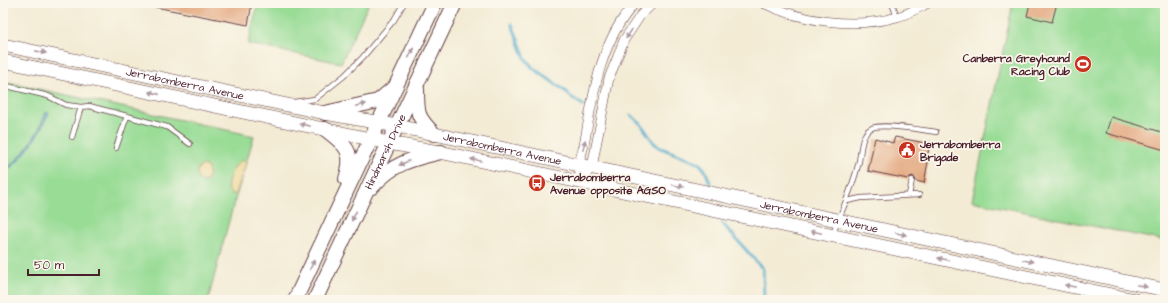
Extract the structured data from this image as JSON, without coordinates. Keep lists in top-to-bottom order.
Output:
{
  "streets": {
    "main road": ["Hindmarsh Drive"],
    "street": ["Jerrabomberra Avenue"]
  },
  "crossings": [
    ["Jerrabomberra Avenue", "Hindmarsh Drive"]
  ],
  "places": {
    "sports": ["Canberra Greyhound Racing Club"],
    "public building": ["Jerrabomberra Brigade"],
    "bus stop": ["Jerrabomberra Avenue opposite AGSO"]
  },
  "scale_bar": "50 m"
}
